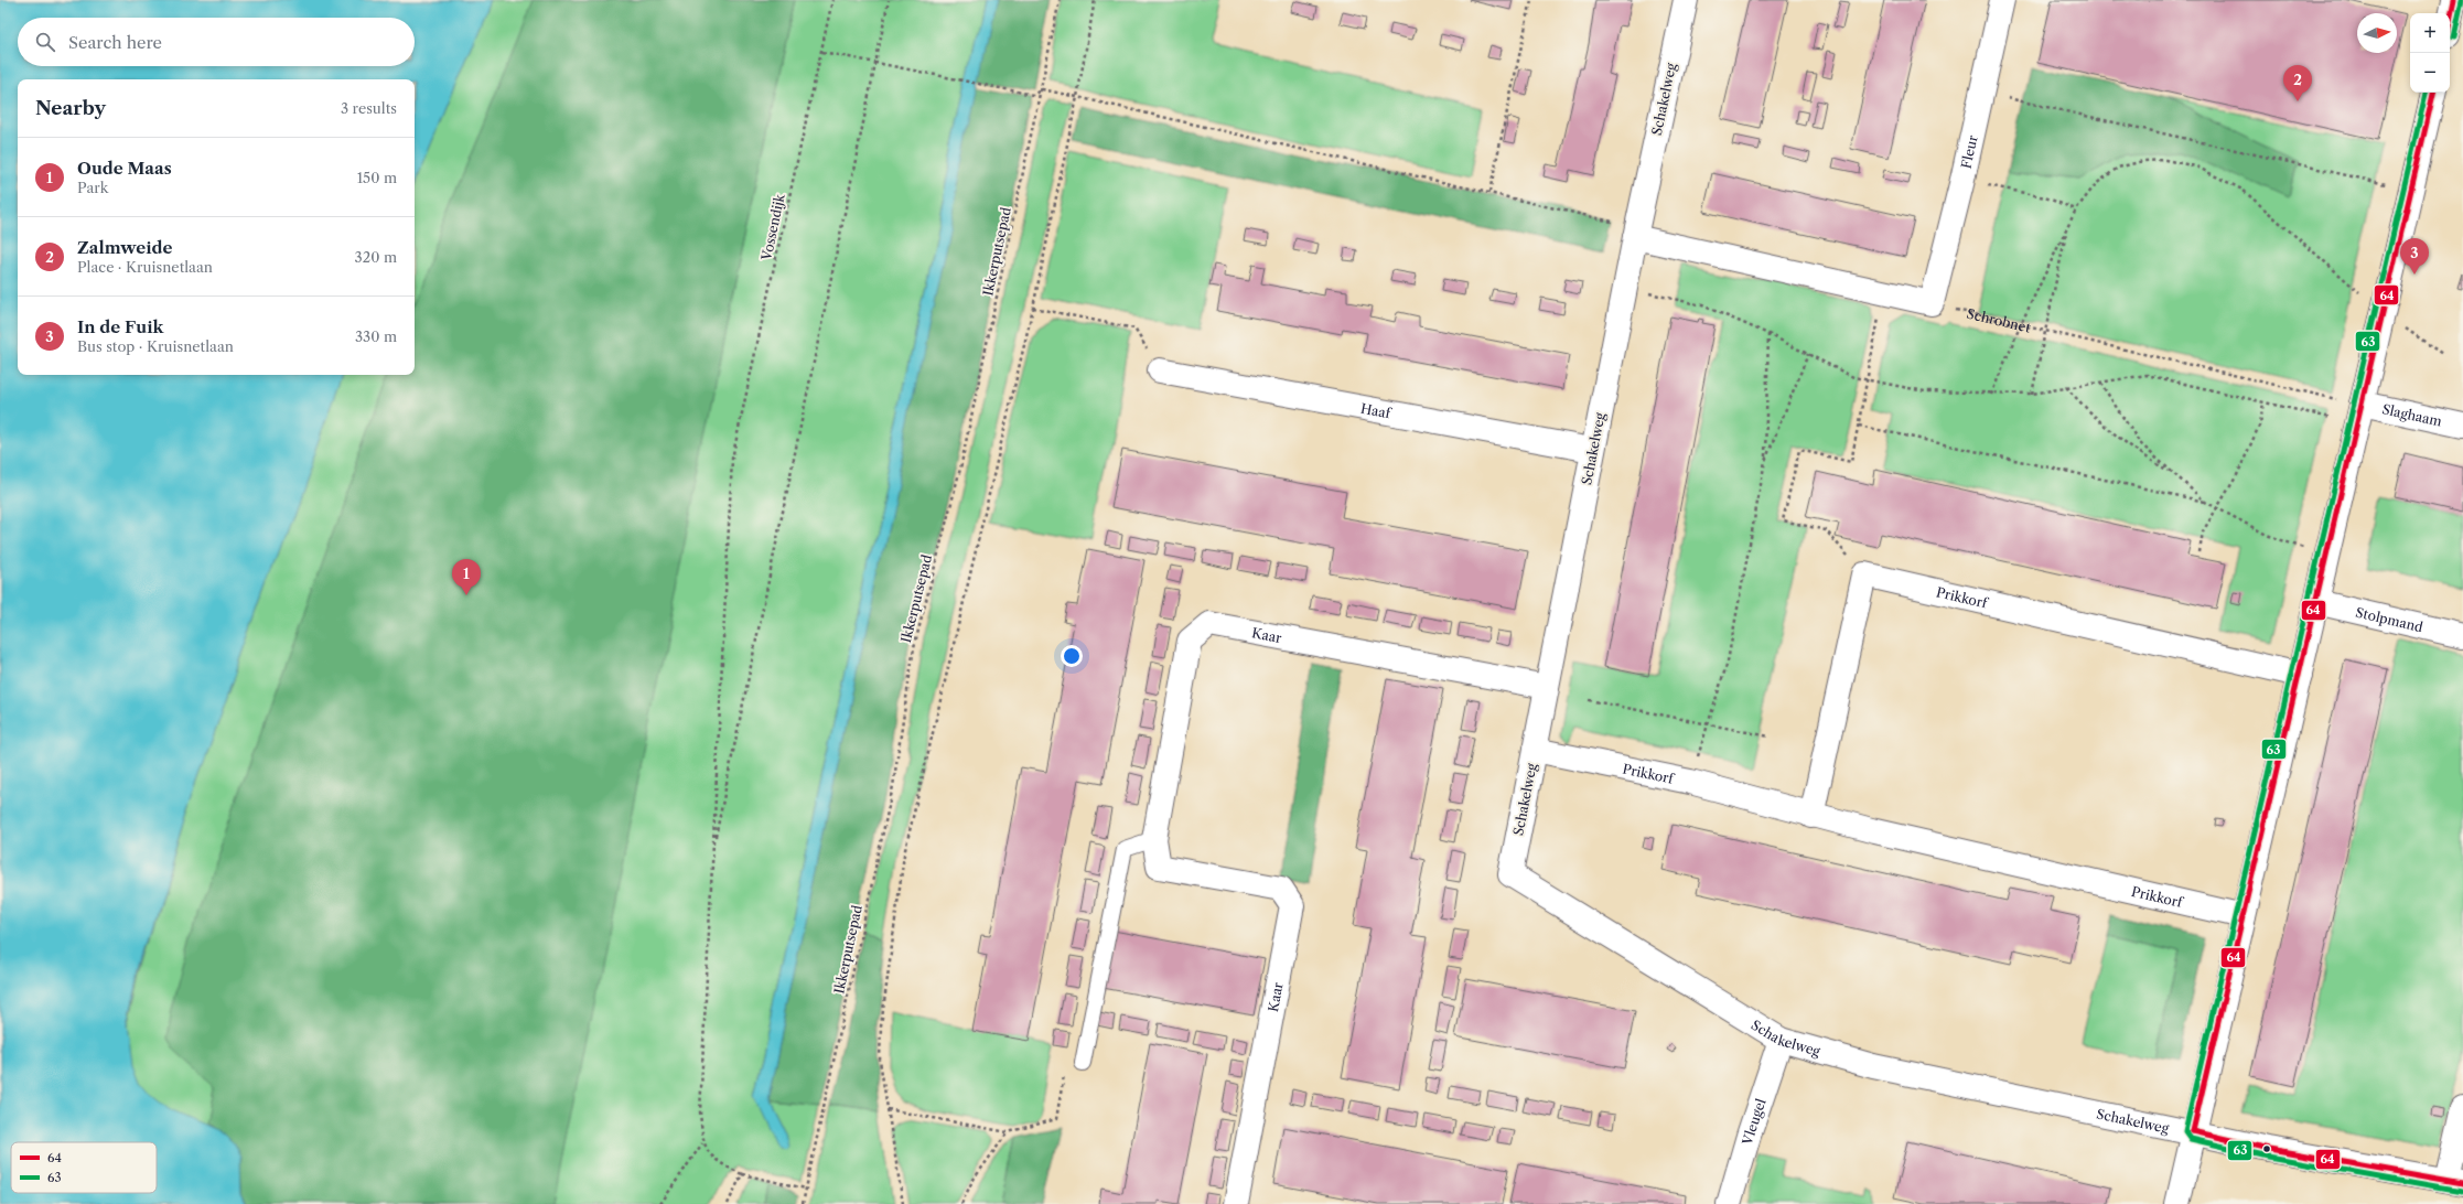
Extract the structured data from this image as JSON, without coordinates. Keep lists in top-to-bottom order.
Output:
{
  "streets": {
    "street": [
      "Schakelweg",
      "Fleur",
      "Haaf",
      "Slaghaam",
      "Prikkorf",
      "Stolpmand",
      "Kaar",
      "Vleugel"
    ],
    "path": ["Vossendijk", "Ikkerputsepad", "Schrobnet"]
  },
  "crossings": [
    ["Schakelweg", "Haaf"],
    ["Schakelweg", "Prikkorf"],
    ["Schakelweg", "Kaar"],
    ["Schakelweg", "Vleugel"],
    ["Fleur", "Schrobnet"],
    ["Schrobnet", "Slaghaam"]
  ],
  "lines": ["transit line 64", "transit line 63"],
  "legend": ["64", "63"],
  "north": "right",
  "page": {
    "map_buttons": ["+", "−"],
    "search": "Search here",
    "pins": ["2", "3", "1"],
    "heading": ["Nearby", "3 results"],
    "list": [
      {
        "mark": "1",
        "name": "Oude Maas",
        "note": "Park",
        "value": "150 m"
      },
      {
        "mark": "2",
        "name": "Zalmweide",
        "note": "Place · Kruisnetlaan",
        "value": "320 m"
      },
      {
        "mark": "3",
        "name": "In de Fuik",
        "note": "Bus stop · Kruisnetlaan",
        "value": "330 m"
      }
    ]
  }
}
